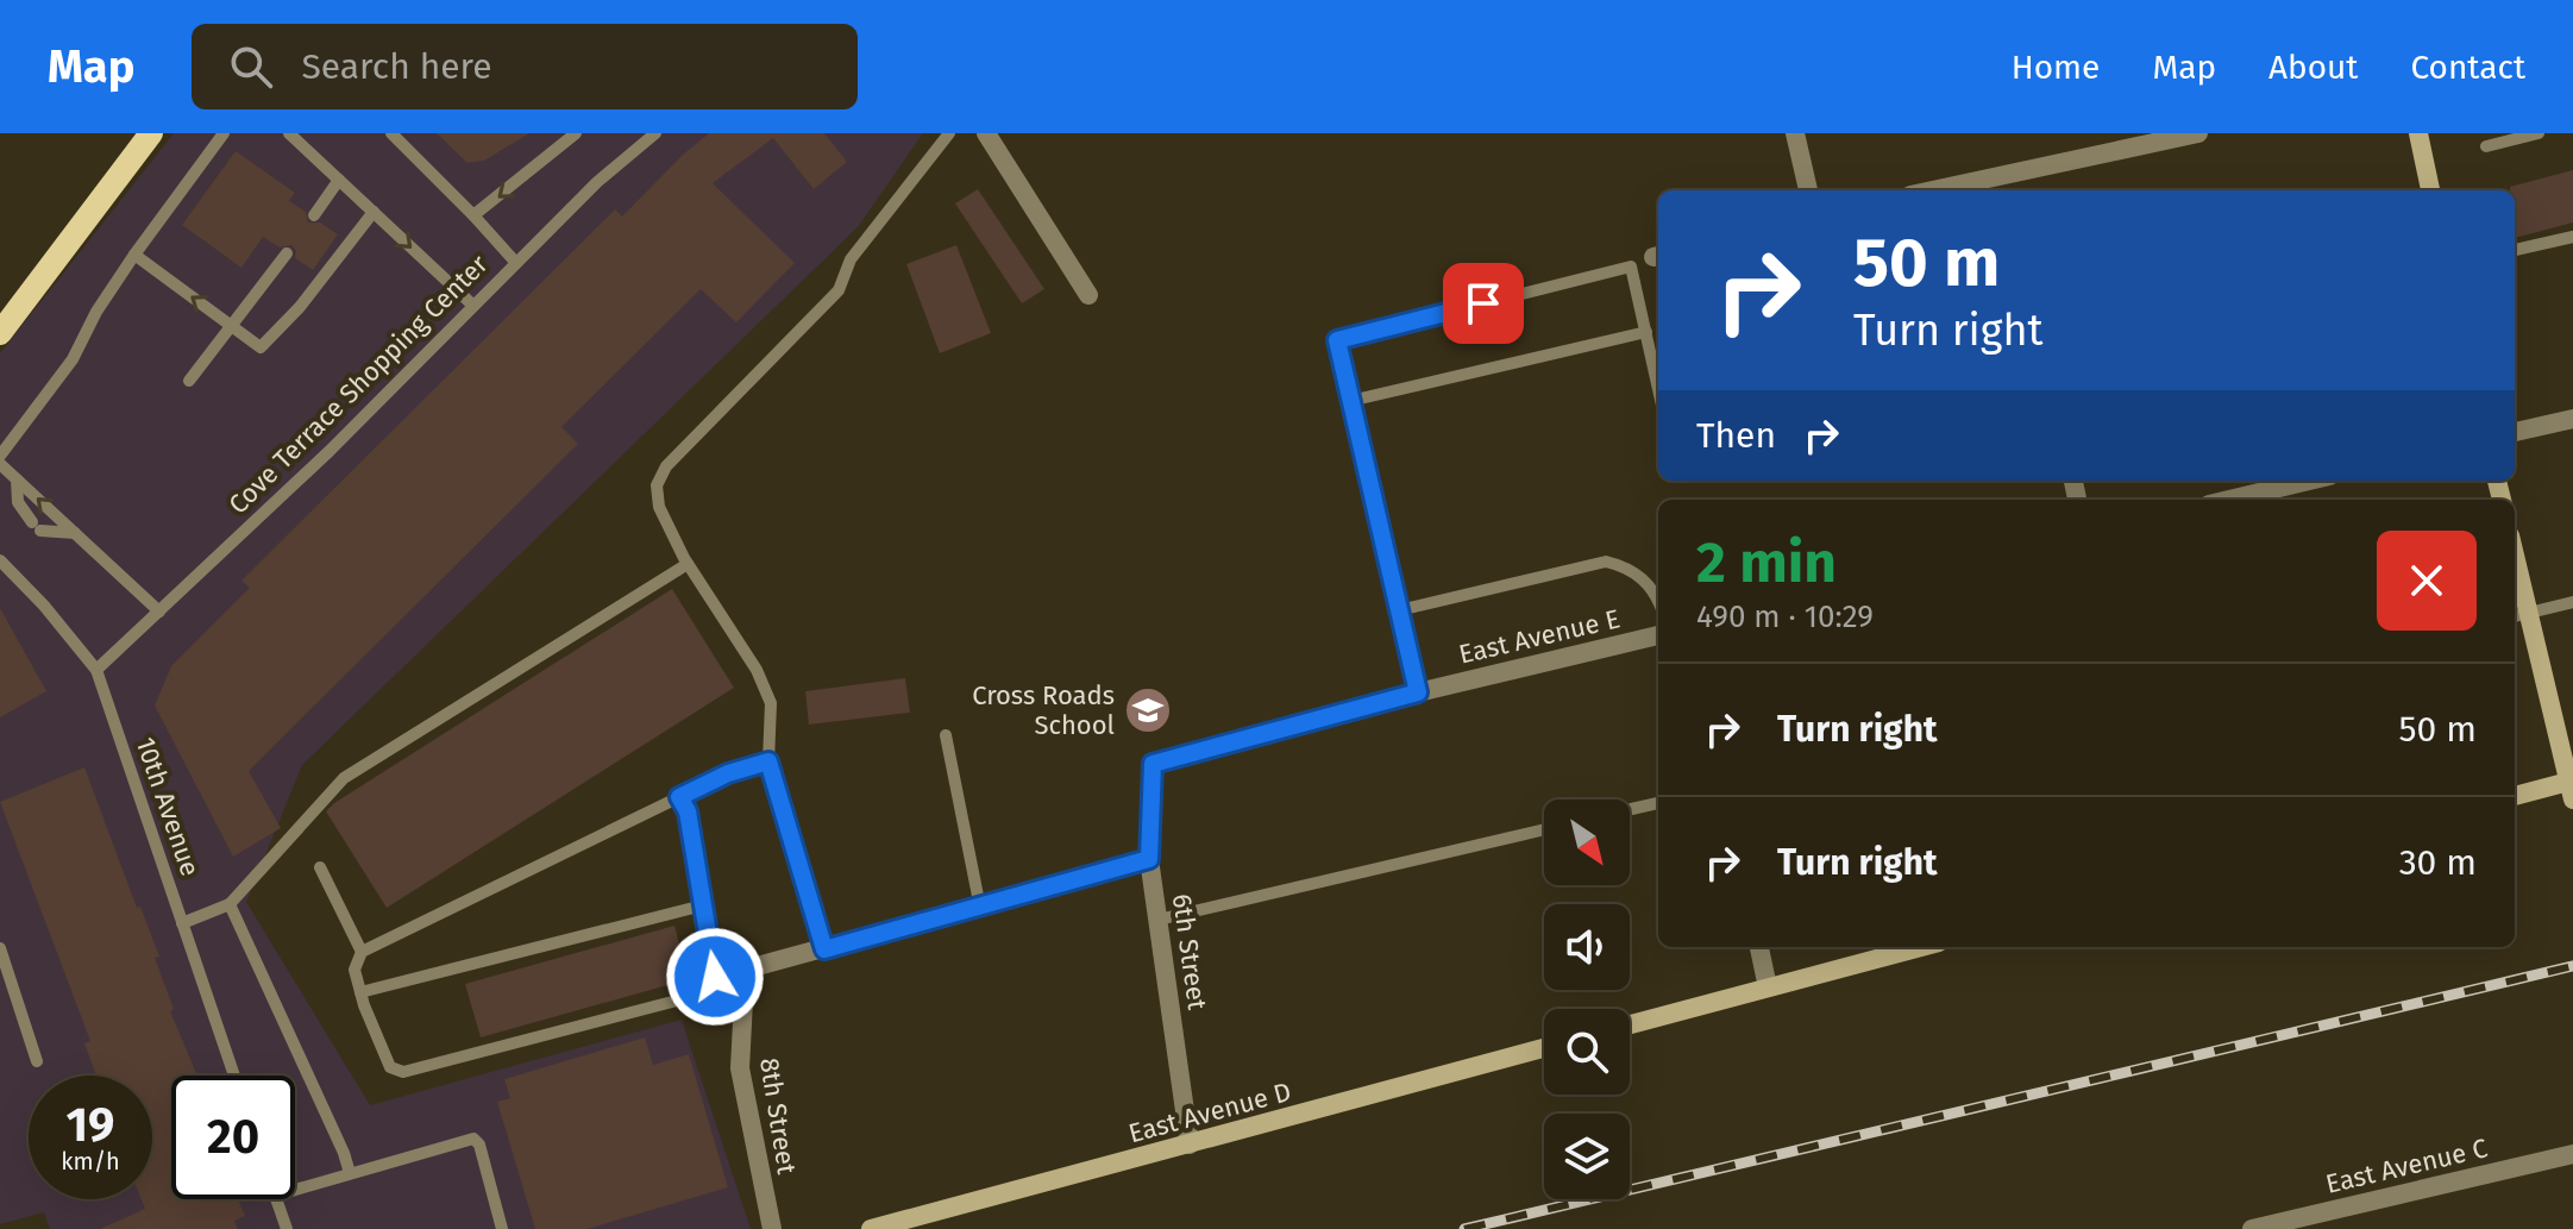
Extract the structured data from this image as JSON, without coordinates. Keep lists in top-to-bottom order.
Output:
{
  "streets": {
    "main road": ["East Avenue D"],
    "street": [
      "East Avenue E",
      "6th Street",
      "8th Street",
      "East Avenue C"
    ],
    "lane": ["Cove Terrace Shopping Center", "10th Avenue"]
  },
  "crossings": [
    ["Cove Terrace Shopping Center", "10th Avenue"],
    ["East Avenue E", "6th Street"],
    ["6th Street", "East Avenue D"],
    ["6th Street", "8th Street"]
  ],
  "places": {
    "school or university": ["Cross Roads School"]
  },
  "north": "bottom right",
  "page": {
    "header": "Map",
    "search": "Search here",
    "nav": [
      "Home",
      "Map",
      "About",
      "Contact"
    ],
    "turn": ["50 m", "Turn right"],
    "then": "Then",
    "heading": ["2 min", "490 m · 10:29"],
    "list": [
      {
        "name": "Turn right",
        "value": "50 m"
      },
      {
        "name": "Turn right",
        "value": "30 m"
      }
    ],
    "speed": "19 km/h",
    "limit": "20"
  }
}
